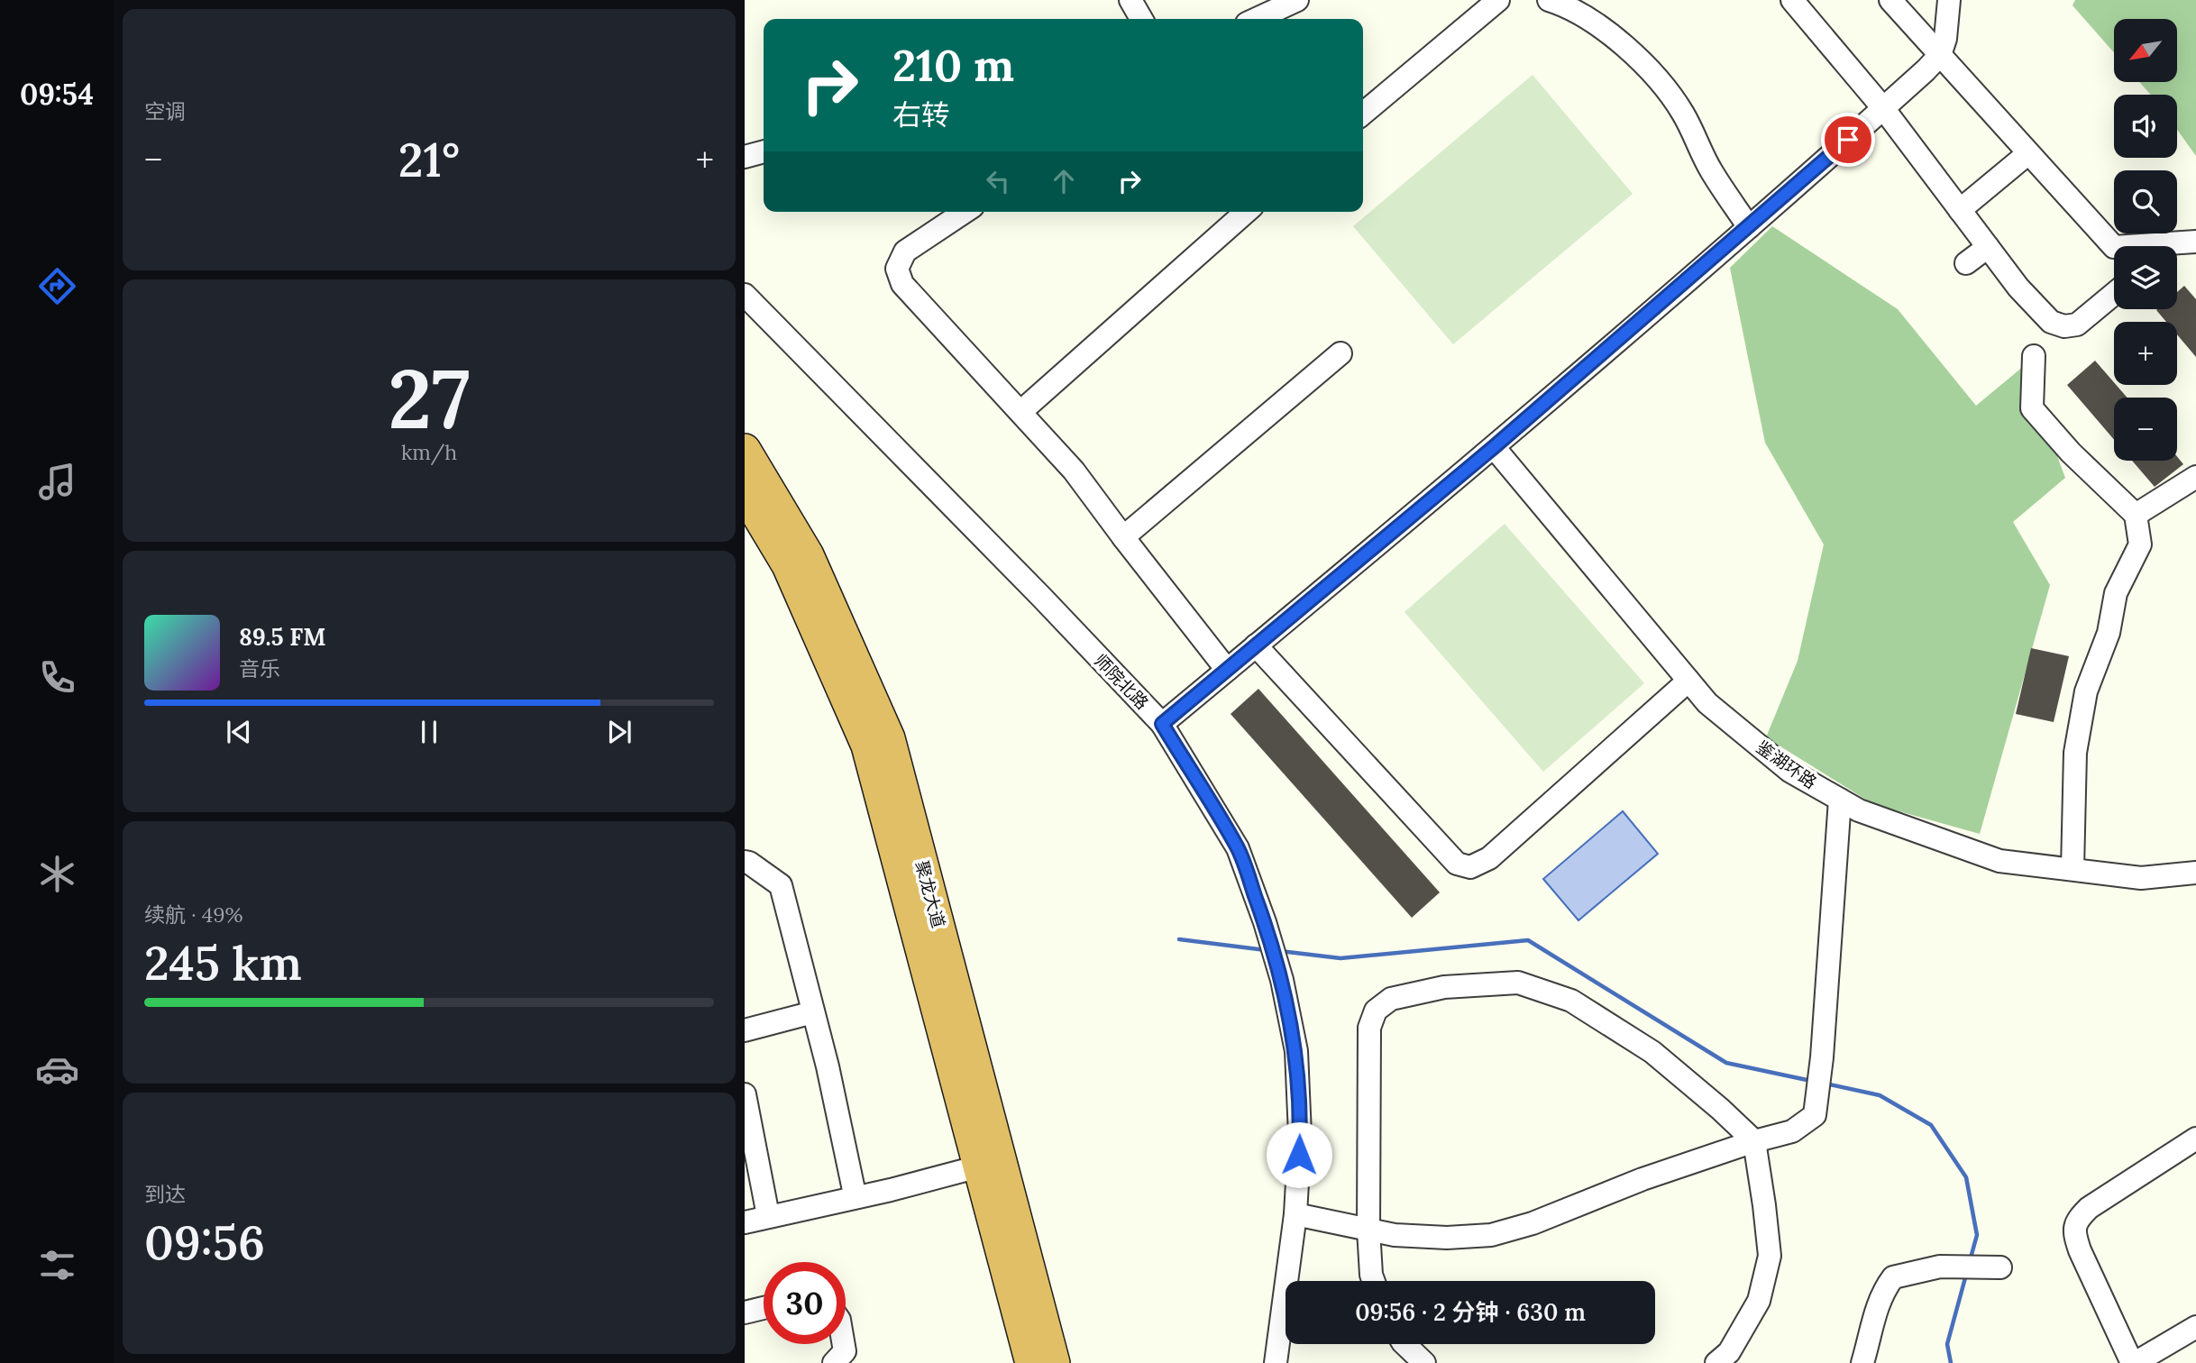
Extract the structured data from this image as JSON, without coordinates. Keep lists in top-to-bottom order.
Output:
{
  "streets": {
    "highway": ["聚龙大道"],
    "street": ["师院北路", "鉴湖环路"]
  },
  "north": "bottom left",
  "page": {
    "tabs": "09:54",
    "tile": [
      "空调",
      ["27", "km/h"],
      ["续航 · 49%", "245 km"],
      ["到达", "09:56"]
    ],
    "map_buttons": ["+", "−"],
    "turn": ["210 m", "右转"],
    "heat": ["−", "21°", "+"],
    "song": ["89.5 FM", "音乐"],
    "limit": "30",
    "trip": "09:56 · 2 分钟 · 630 m"
  }
}
